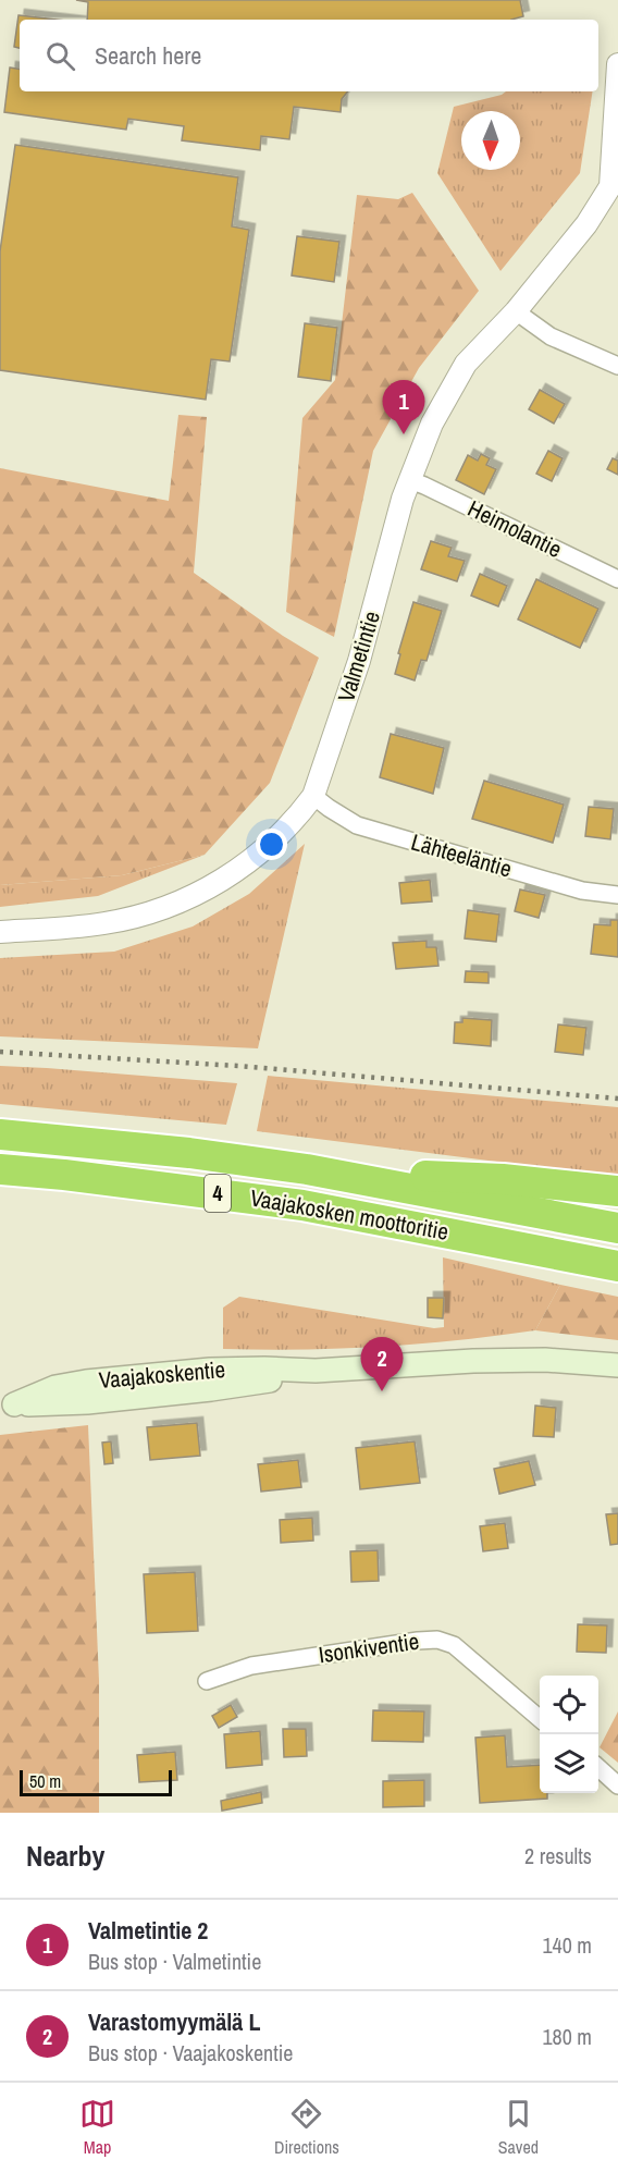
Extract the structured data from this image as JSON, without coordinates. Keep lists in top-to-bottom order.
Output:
{
  "streets": {
    "highway": ["4", "Vaajakosken moottoritie"],
    "main road": ["Vaajakoskentie"],
    "street": [
      "Heimolantie",
      "Valmetintie",
      "Lähteeläntie",
      "Isonkiventie"
    ]
  },
  "crossings": [
    ["Heimolantie", "Valmetintie"],
    ["Valmetintie", "Lähteeläntie"]
  ],
  "scale_bar": "50 m",
  "north": "bottom",
  "page": {
    "search": "Search here",
    "pins": ["1", "2"],
    "scale": "50 m",
    "heading": ["Nearby", "2 results"],
    "list": [
      {
        "mark": "1",
        "name": "Valmetintie 2",
        "note": "Bus stop · Valmetintie",
        "value": "140 m"
      },
      {
        "mark": "2",
        "name": "Varastomyymälä L",
        "note": "Bus stop · Vaajakoskentie",
        "value": "180 m"
      }
    ],
    "nav": ["Map", "Directions", "Saved"]
  }
}
